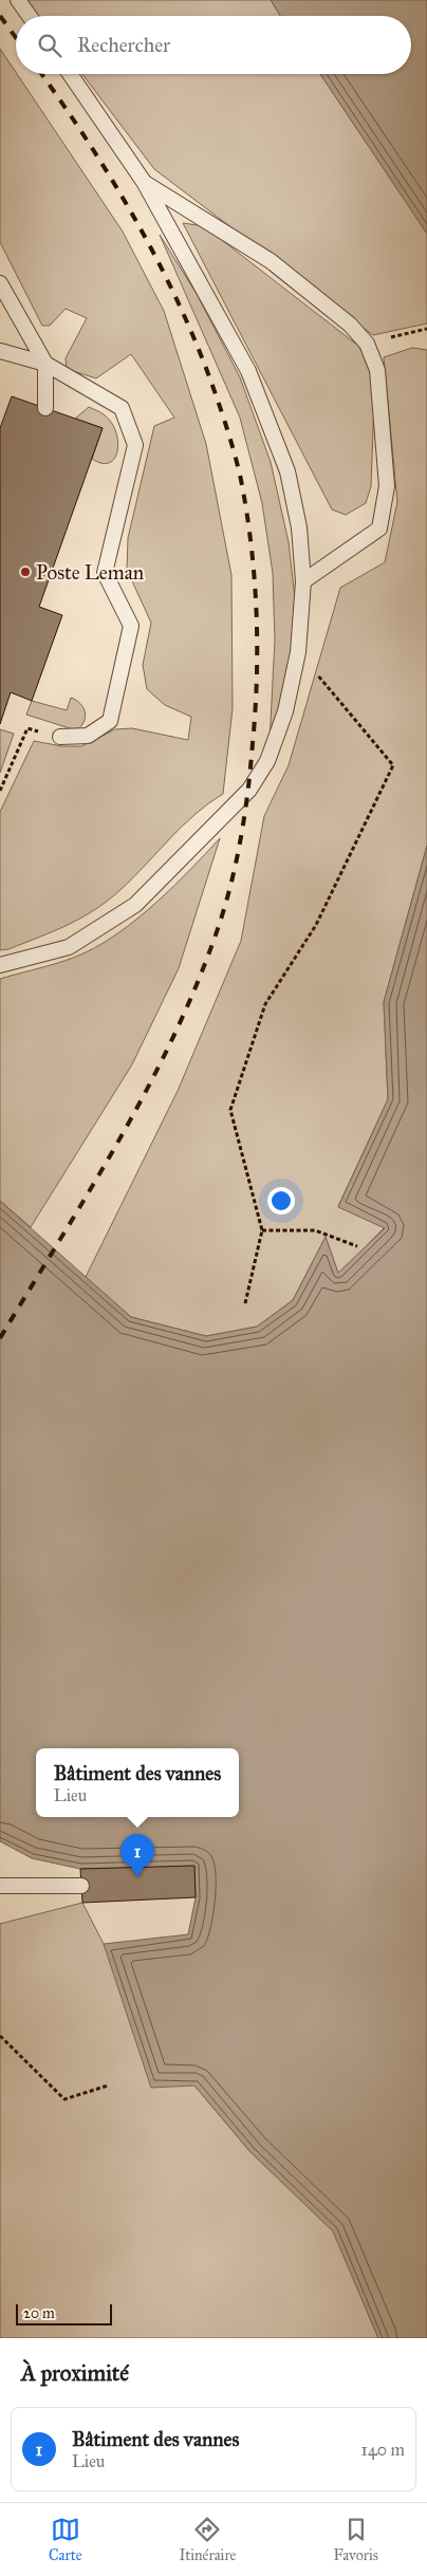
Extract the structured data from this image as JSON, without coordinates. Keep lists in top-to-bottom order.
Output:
{
  "places": ["Poste Leman"],
  "scale_bar": "20 m",
  "page": {
    "search": "Rechercher",
    "popup": ["Bâtiment des vannes", "Lieu"],
    "pins": "1",
    "scale": "20 m",
    "heading": "À proximité",
    "list": [
      {
        "mark": "1",
        "name": "Bâtiment des vannes",
        "note": "Lieu",
        "value": "140 m"
      }
    ],
    "nav": ["Carte", "Itinéraire", "Favoris"]
  }
}
